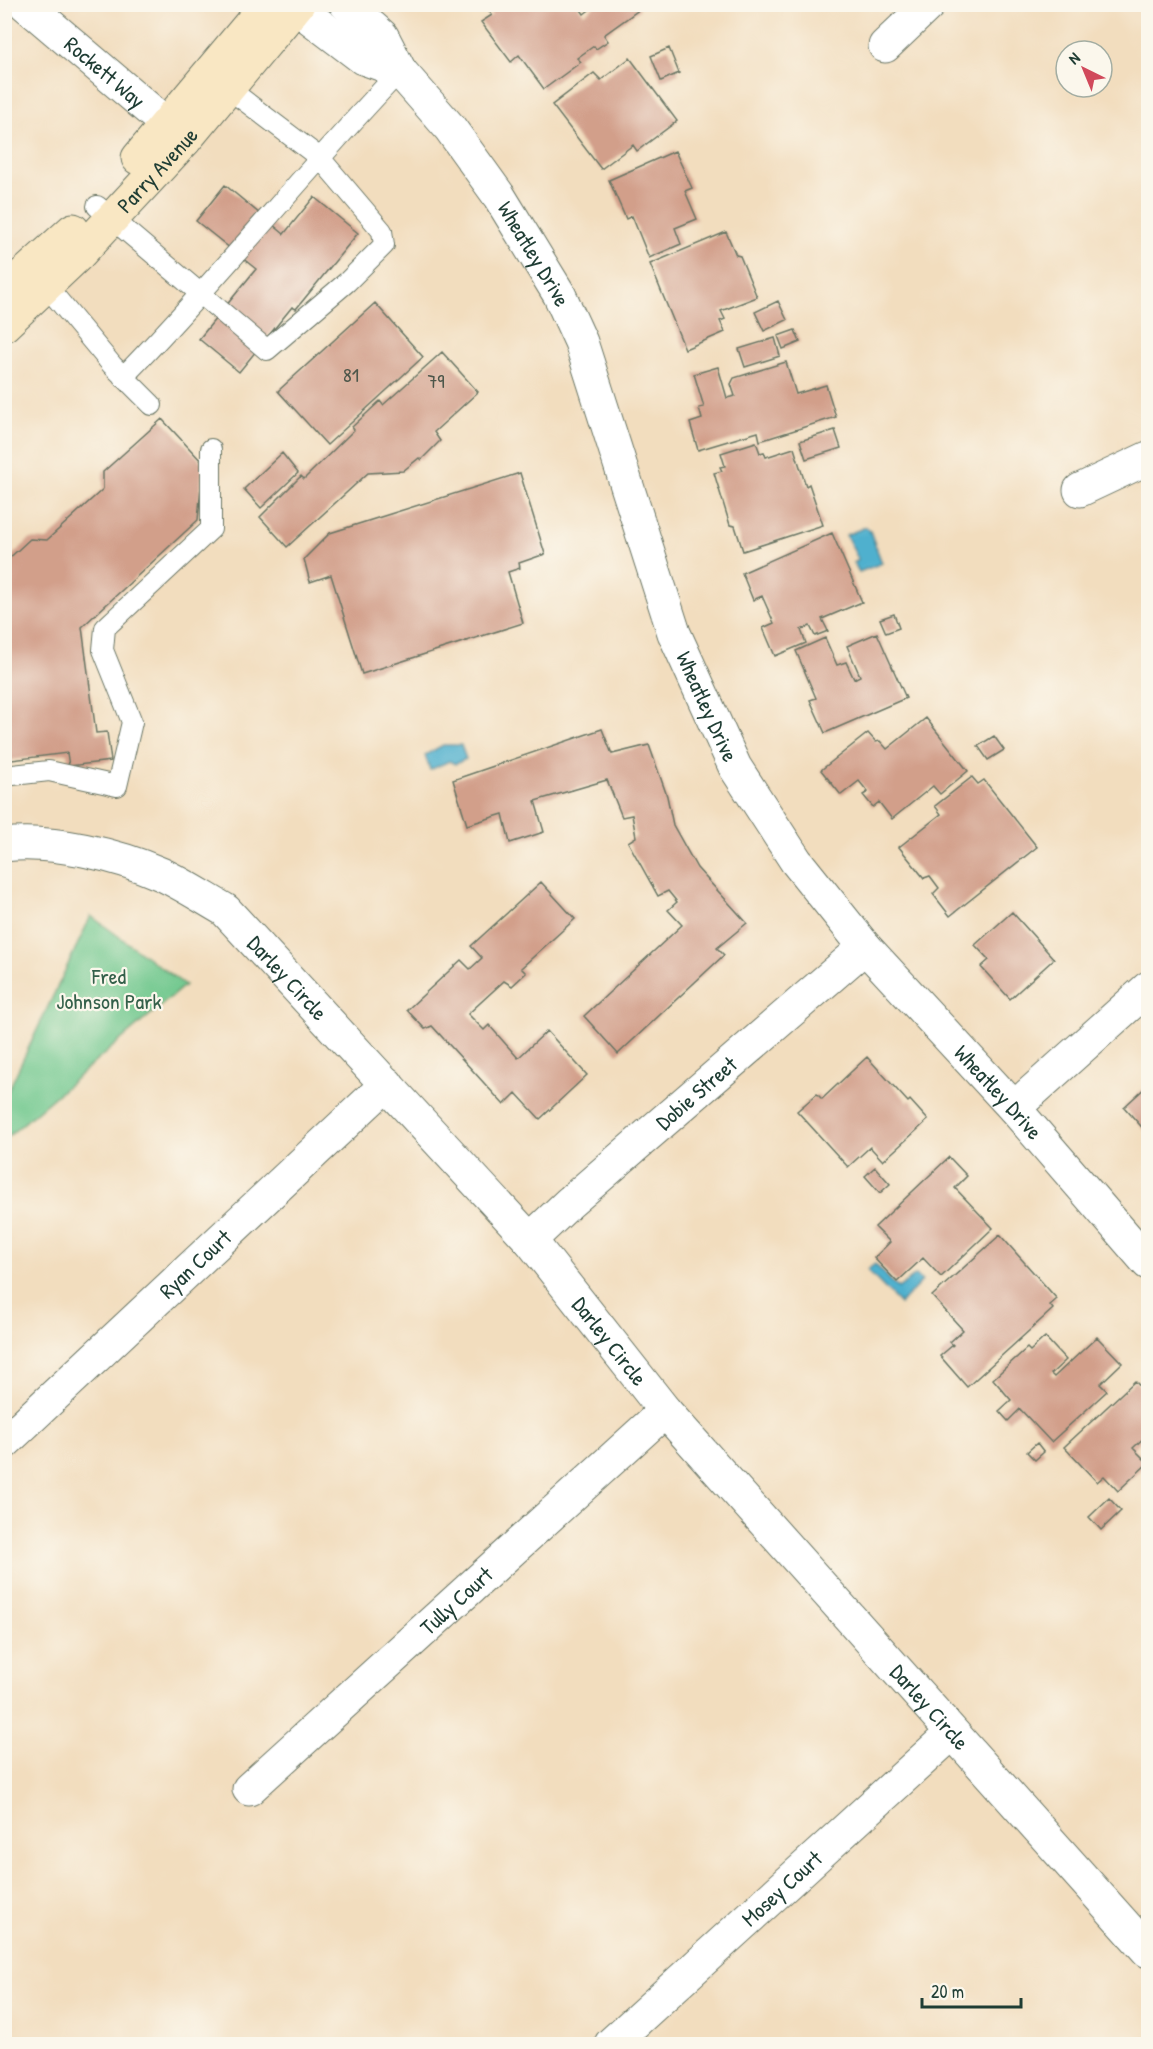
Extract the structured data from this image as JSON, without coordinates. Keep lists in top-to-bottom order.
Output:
{
  "streets": {
    "main road": ["Parry Avenue"],
    "street": [
      "Rockett Way",
      "Wheatley Drive",
      "Darley Circle",
      "Dobie Street",
      "Ryan Court",
      "Tully Court",
      "Mosey Court"
    ]
  },
  "crossings": [
    ["Rockett Way", "Parry Avenue"],
    ["Parry Avenue", "Wheatley Drive"],
    ["Wheatley Drive", "Dobie Street"],
    ["Darley Circle", "Dobie Street"],
    ["Darley Circle", "Ryan Court"],
    ["Darley Circle", "Tully Court"],
    ["Darley Circle", "Mosey Court"]
  ],
  "parks": ["Fred Johnson Park"],
  "house_numbers": ["81", "79"],
  "scale_bar": "20 m",
  "north": "top left"
}
